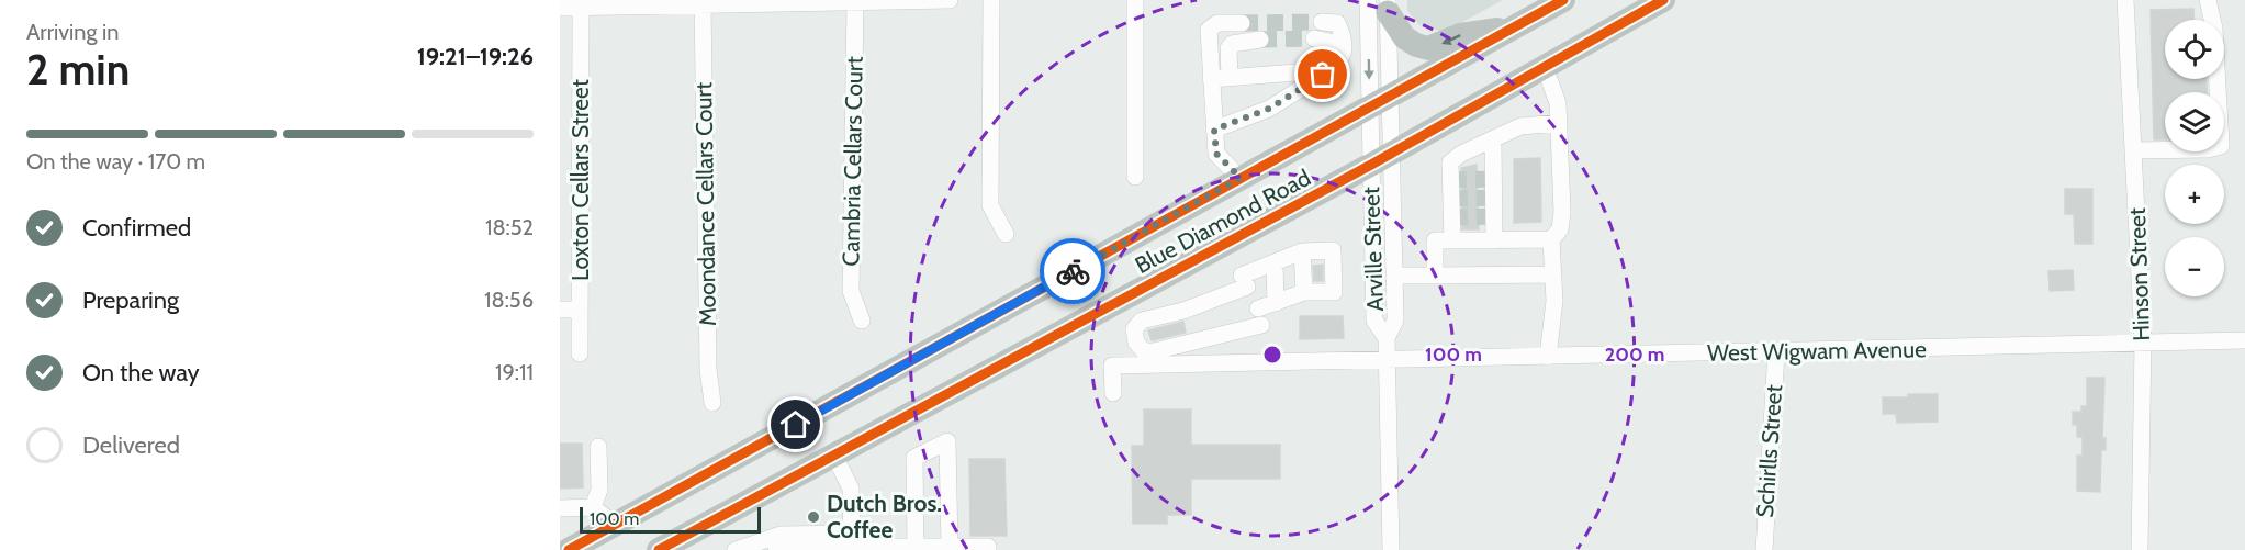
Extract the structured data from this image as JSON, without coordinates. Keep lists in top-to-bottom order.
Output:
{
  "streets": {
    "highway": ["Blue Diamond Road"],
    "street": [
      "Cambria Cellars Court",
      "Loxton Cellars Street",
      "Moondance Cellars Court",
      "Arville Street",
      "Hinson Street",
      "West Wigwam Avenue",
      "Schirlls Street"
    ]
  },
  "crossings": [
    ["Blue Diamond Road", "Arville Street"],
    ["Arville Street", "West Wigwam Avenue"],
    ["Hinson Street", "West Wigwam Avenue"],
    ["West Wigwam Avenue", "Schirlls Street"]
  ],
  "places": ["Dutch Bros. Coffee"],
  "scale_bar": "100 m",
  "page": {
    "heading": ["2 min", "Arriving in", "19:21–19:26"],
    "map_buttons": ["+", "−"],
    "bar": "On the way · 170 m",
    "list": [
      ["Confirmed", "18:52"],
      ["Preparing", "18:56"],
      ["On the way", "19:11"],
      "Delivered"
    ],
    "scale": "100 m"
  },
  "rings": ["100 m", "200 m"]
}
